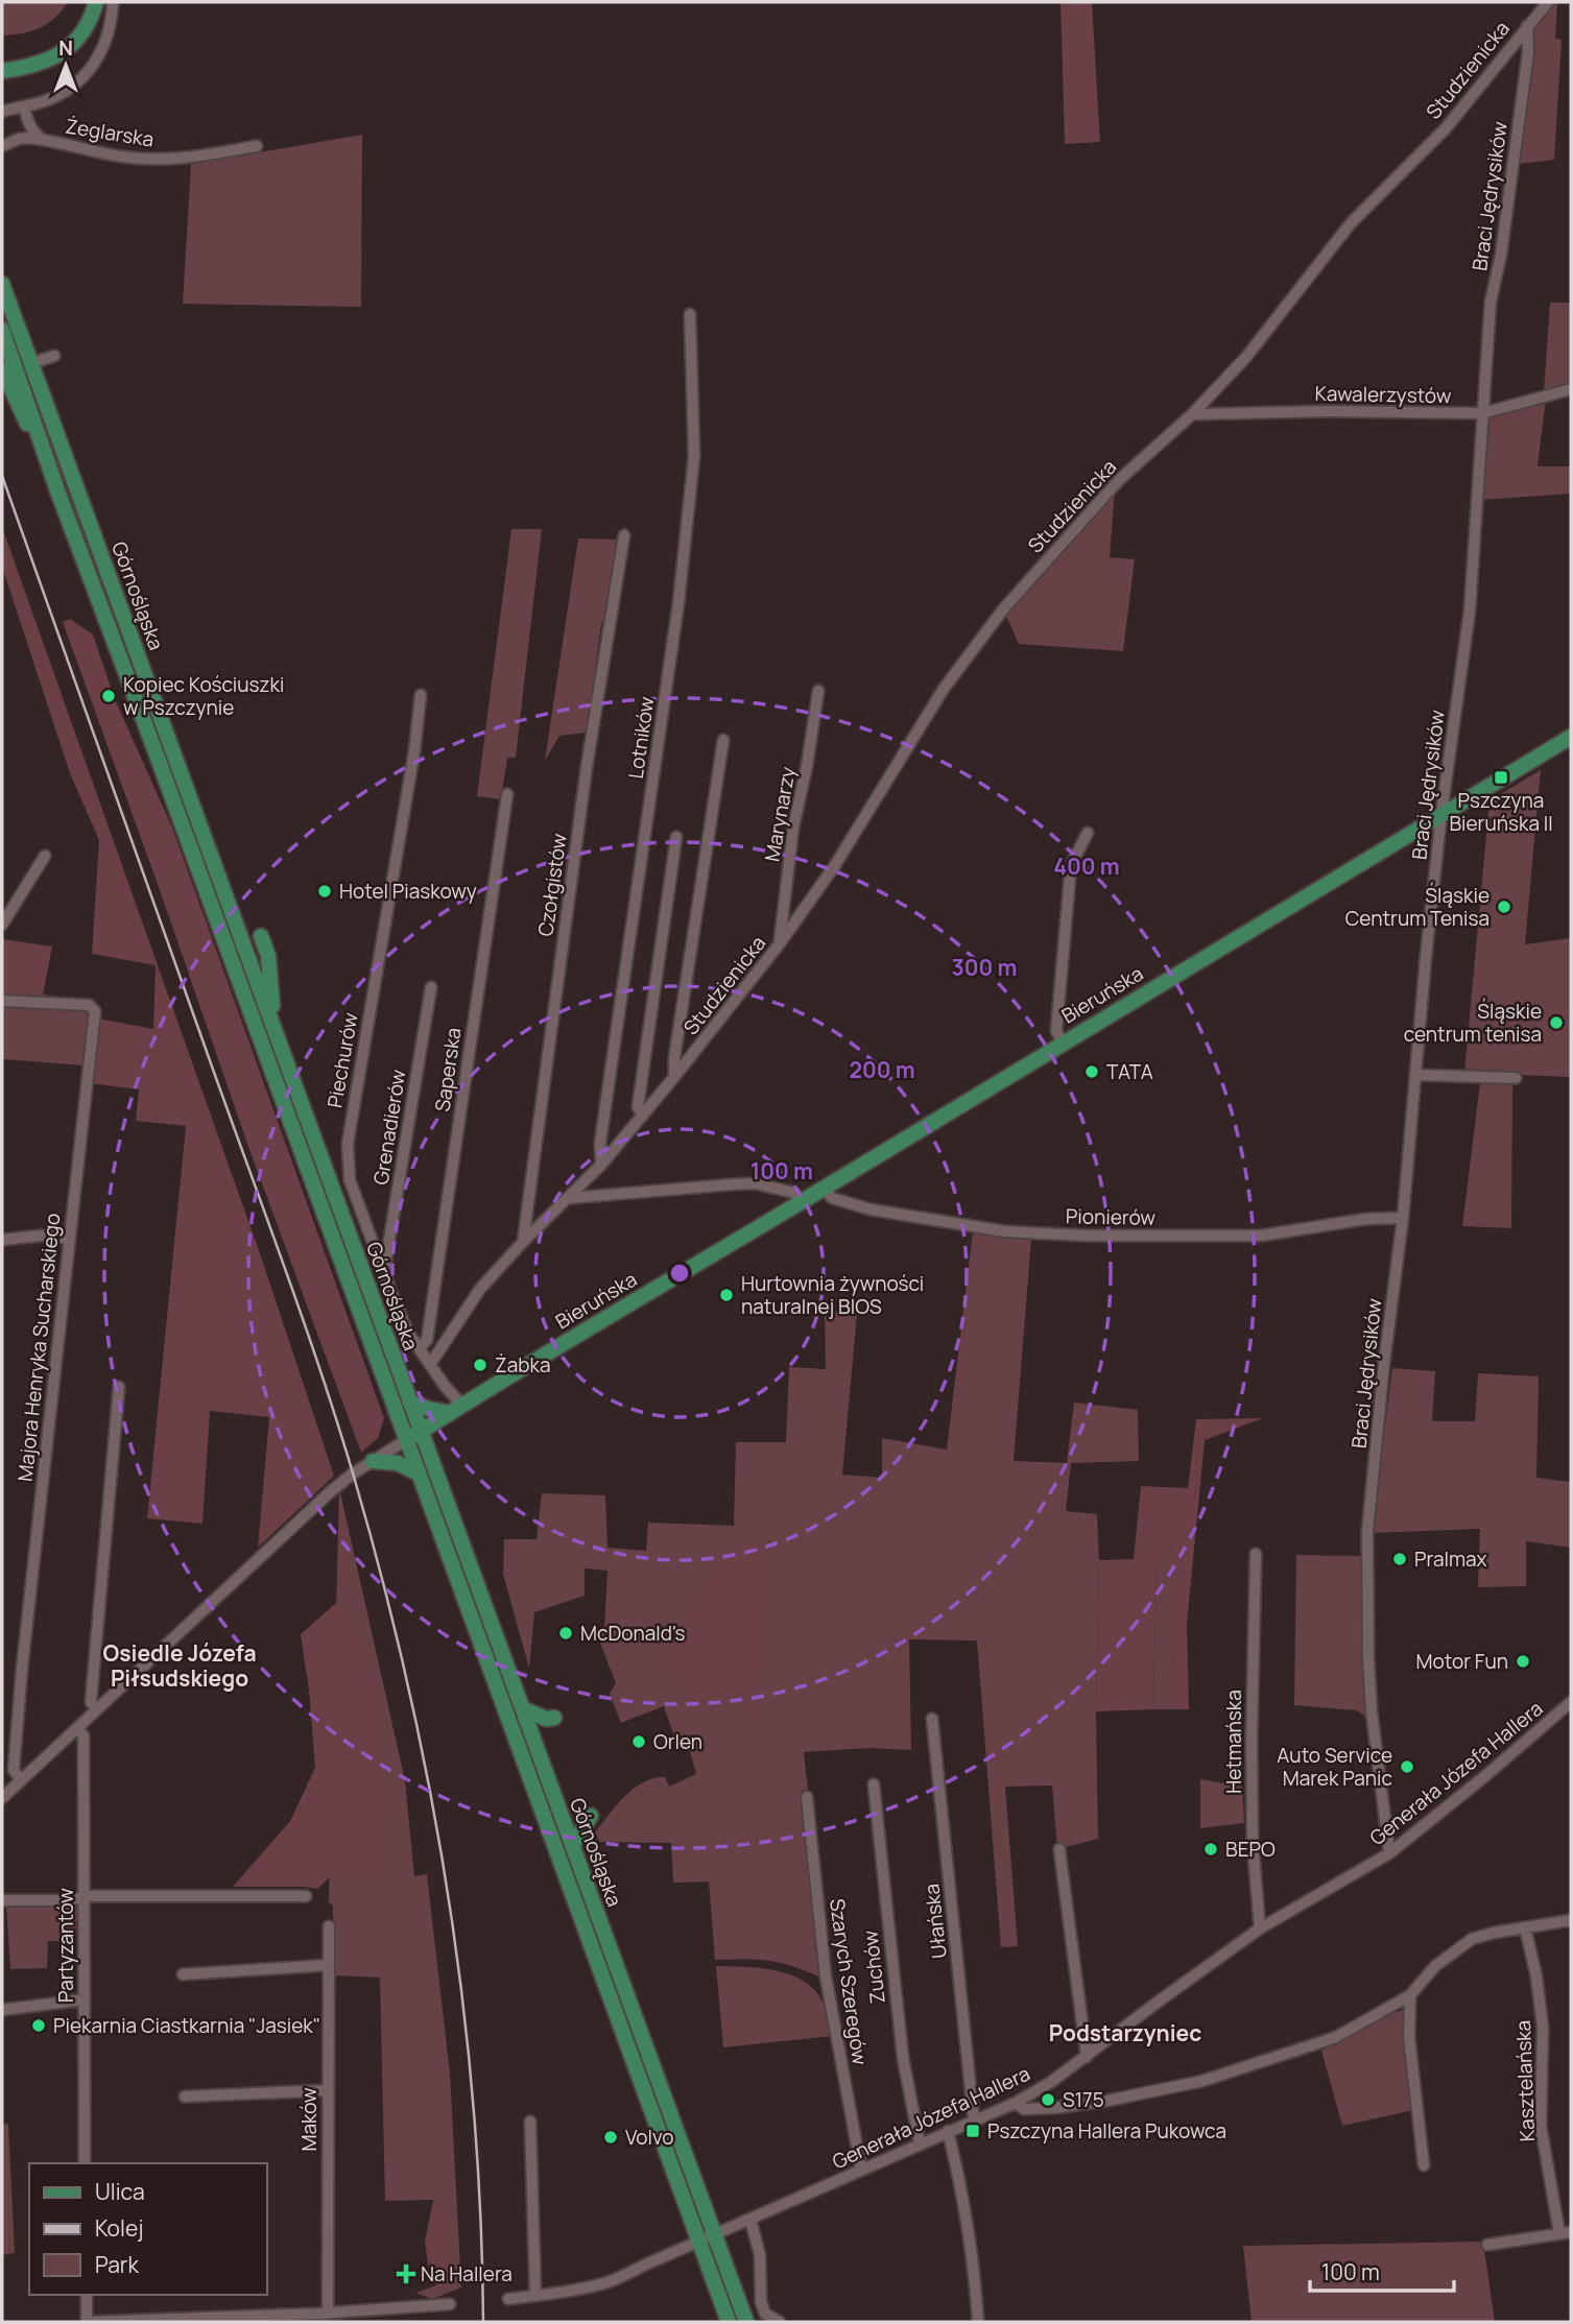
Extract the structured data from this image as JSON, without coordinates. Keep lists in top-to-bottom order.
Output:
{
  "streets": {
    "main road": ["Górnośląska", "Bieruńska"],
    "street": [
      "Studzienicka",
      "Żeglarska",
      "Braci Jędrysików",
      "Kawalerzystów",
      "Lotników",
      "Marynarzy",
      "Czołgistów",
      "Piechurów",
      "Saperska",
      "Grenadierów",
      "Pionierów",
      "Majora Henryka Sucharskiego",
      "Hetmańska",
      "Generała Józefa Hallera",
      "Ułańska",
      "Partyzantów",
      "Zuchów",
      "Szarych Szeregów",
      "Kasztelańska",
      "Maków"
    ]
  },
  "crossings": [
    ["Studzienicka", "Braci Jędrysików"],
    ["Studzienicka", "Kawalerzystów"],
    ["Studzienicka", "Lotników"],
    ["Studzienicka", "Marynarzy"],
    ["Studzienicka", "Czołgistów"],
    ["Studzienicka", "Piechurów"],
    ["Braci Jędrysików", "Kawalerzystów"],
    ["Braci Jędrysików", "Bieruńska"],
    ["Braci Jędrysików", "Pionierów"],
    ["Braci Jędrysików", "Generała Józefa Hallera"],
    ["Górnośląska", "Bieruńska"],
    ["Górnośląska", "Generała Józefa Hallera"],
    ["Bieruńska", "Piechurów"],
    ["Bieruńska", "Pionierów"],
    ["Bieruńska", "Majora Henryka Sucharskiego"],
    ["Bieruńska", "Partyzantów"],
    ["Piechurów", "Saperska"],
    ["Piechurów", "Grenadierów"],
    ["Hetmańska", "Generała Józefa Hallera"],
    ["Generała Józefa Hallera", "Ułańska"],
    ["Generała Józefa Hallera", "Zuchów"],
    ["Generała Józefa Hallera", "Szarych Szeregów"]
  ],
  "districts": ["Osiedle Józefa Piłsudskiego", "Podstarzyniec"],
  "places": {
    "other": [
      "Kopiec Kościuszki w Pszczynie",
      "Hotel Piaskowy",
      "Śląskie Centrum Tenisa",
      "Śląskie centrum tenisa",
      "TATA",
      "Hurtownia żywności naturalnej BIOS",
      "Żabka",
      "Pralmax",
      "McDonald's",
      "Motor Fun",
      "Orlen",
      "Auto Service Marek Panic",
      "BEPO",
      "Piekarnia Ciastkarnia \"Jasiek\"",
      "S175",
      "Volvo"
    ],
    "transit": ["Pszczyna Bieruńska II", "Pszczyna Hallera Pukowca"],
    "health": ["Na Hallera"]
  },
  "legend": ["Ulica", "Kolej", "Park"],
  "scale_bar": "100 m",
  "north": "top",
  "rings": [
    "400 m",
    "300 m",
    "200 m",
    "100 m"
  ]
}
